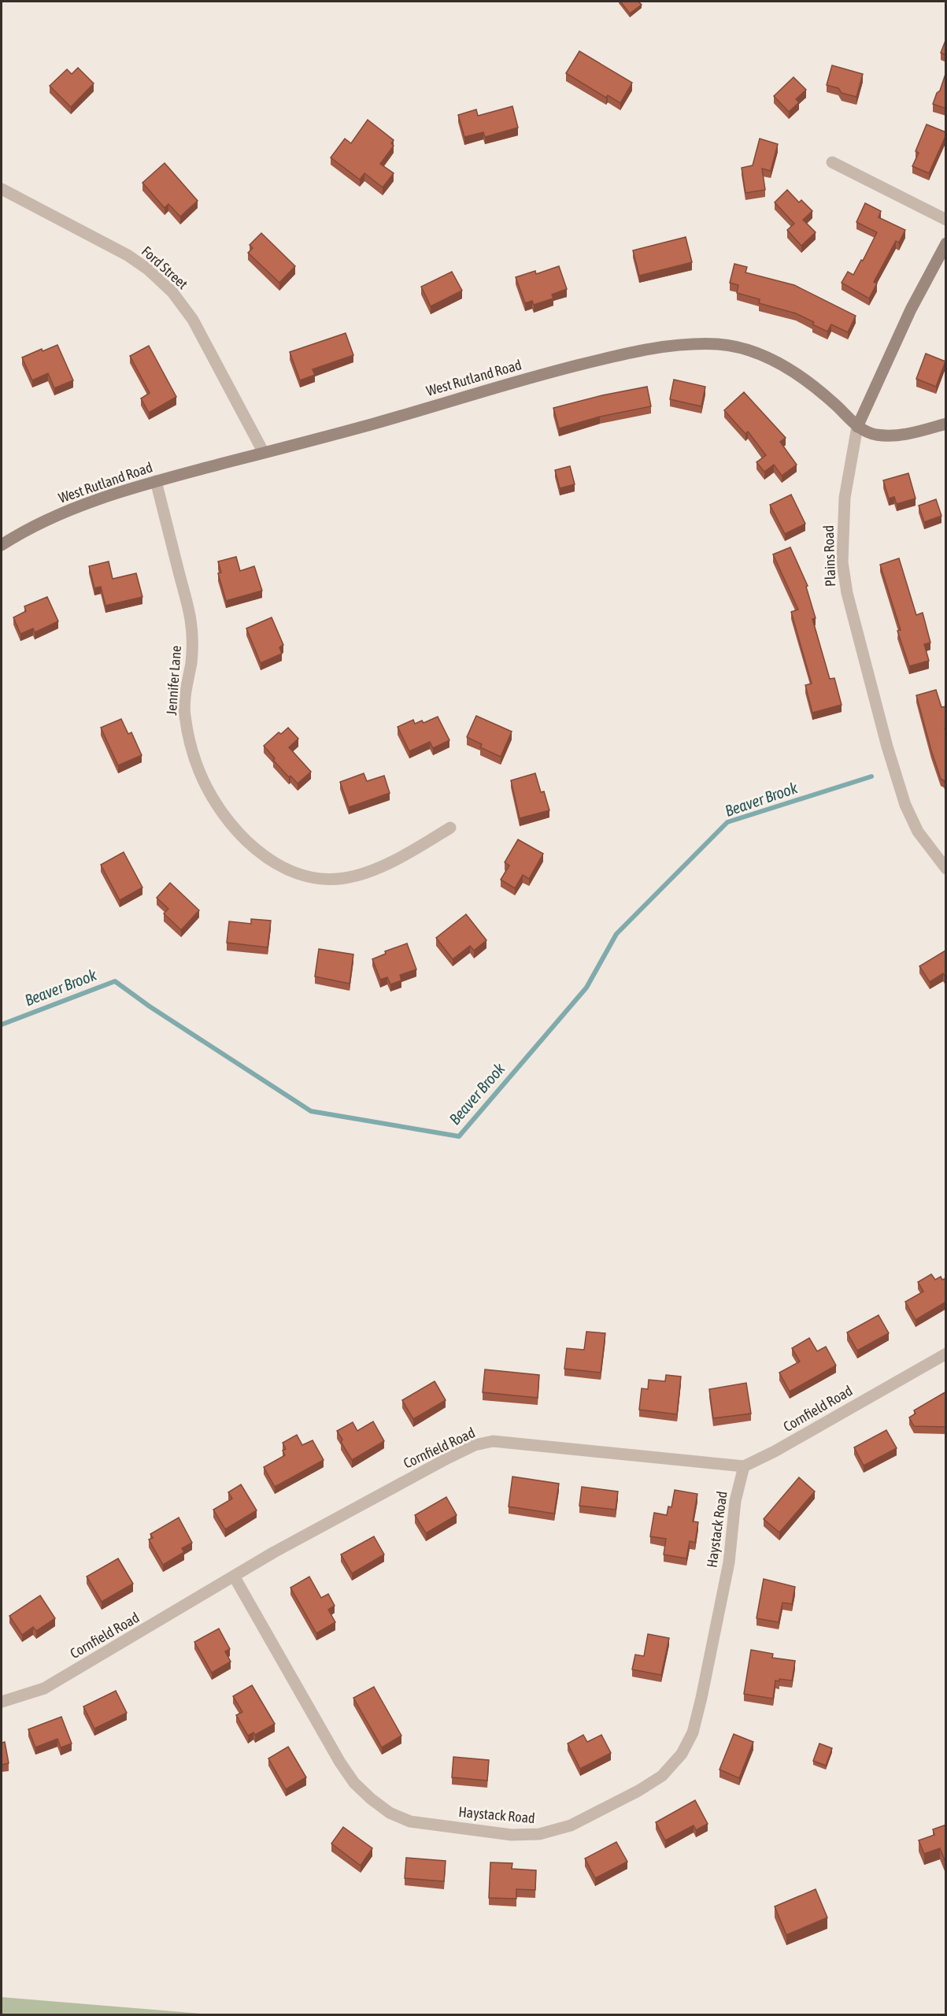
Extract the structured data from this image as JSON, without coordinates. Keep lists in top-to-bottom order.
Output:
{
  "streets": {
    "main road": ["West Rutland Road", "Plains Road"],
    "street": [
      "Ford Street",
      "Jennifer Lane",
      "Cornfield Road",
      "Haystack Road"
    ]
  },
  "crossings": [
    ["Ford Street", "West Rutland Road"],
    ["West Rutland Road", "Plains Road"],
    ["West Rutland Road", "Jennifer Lane"],
    ["Cornfield Road", "Haystack Road"]
  ],
  "water": ["Beaver Brook"]
}
